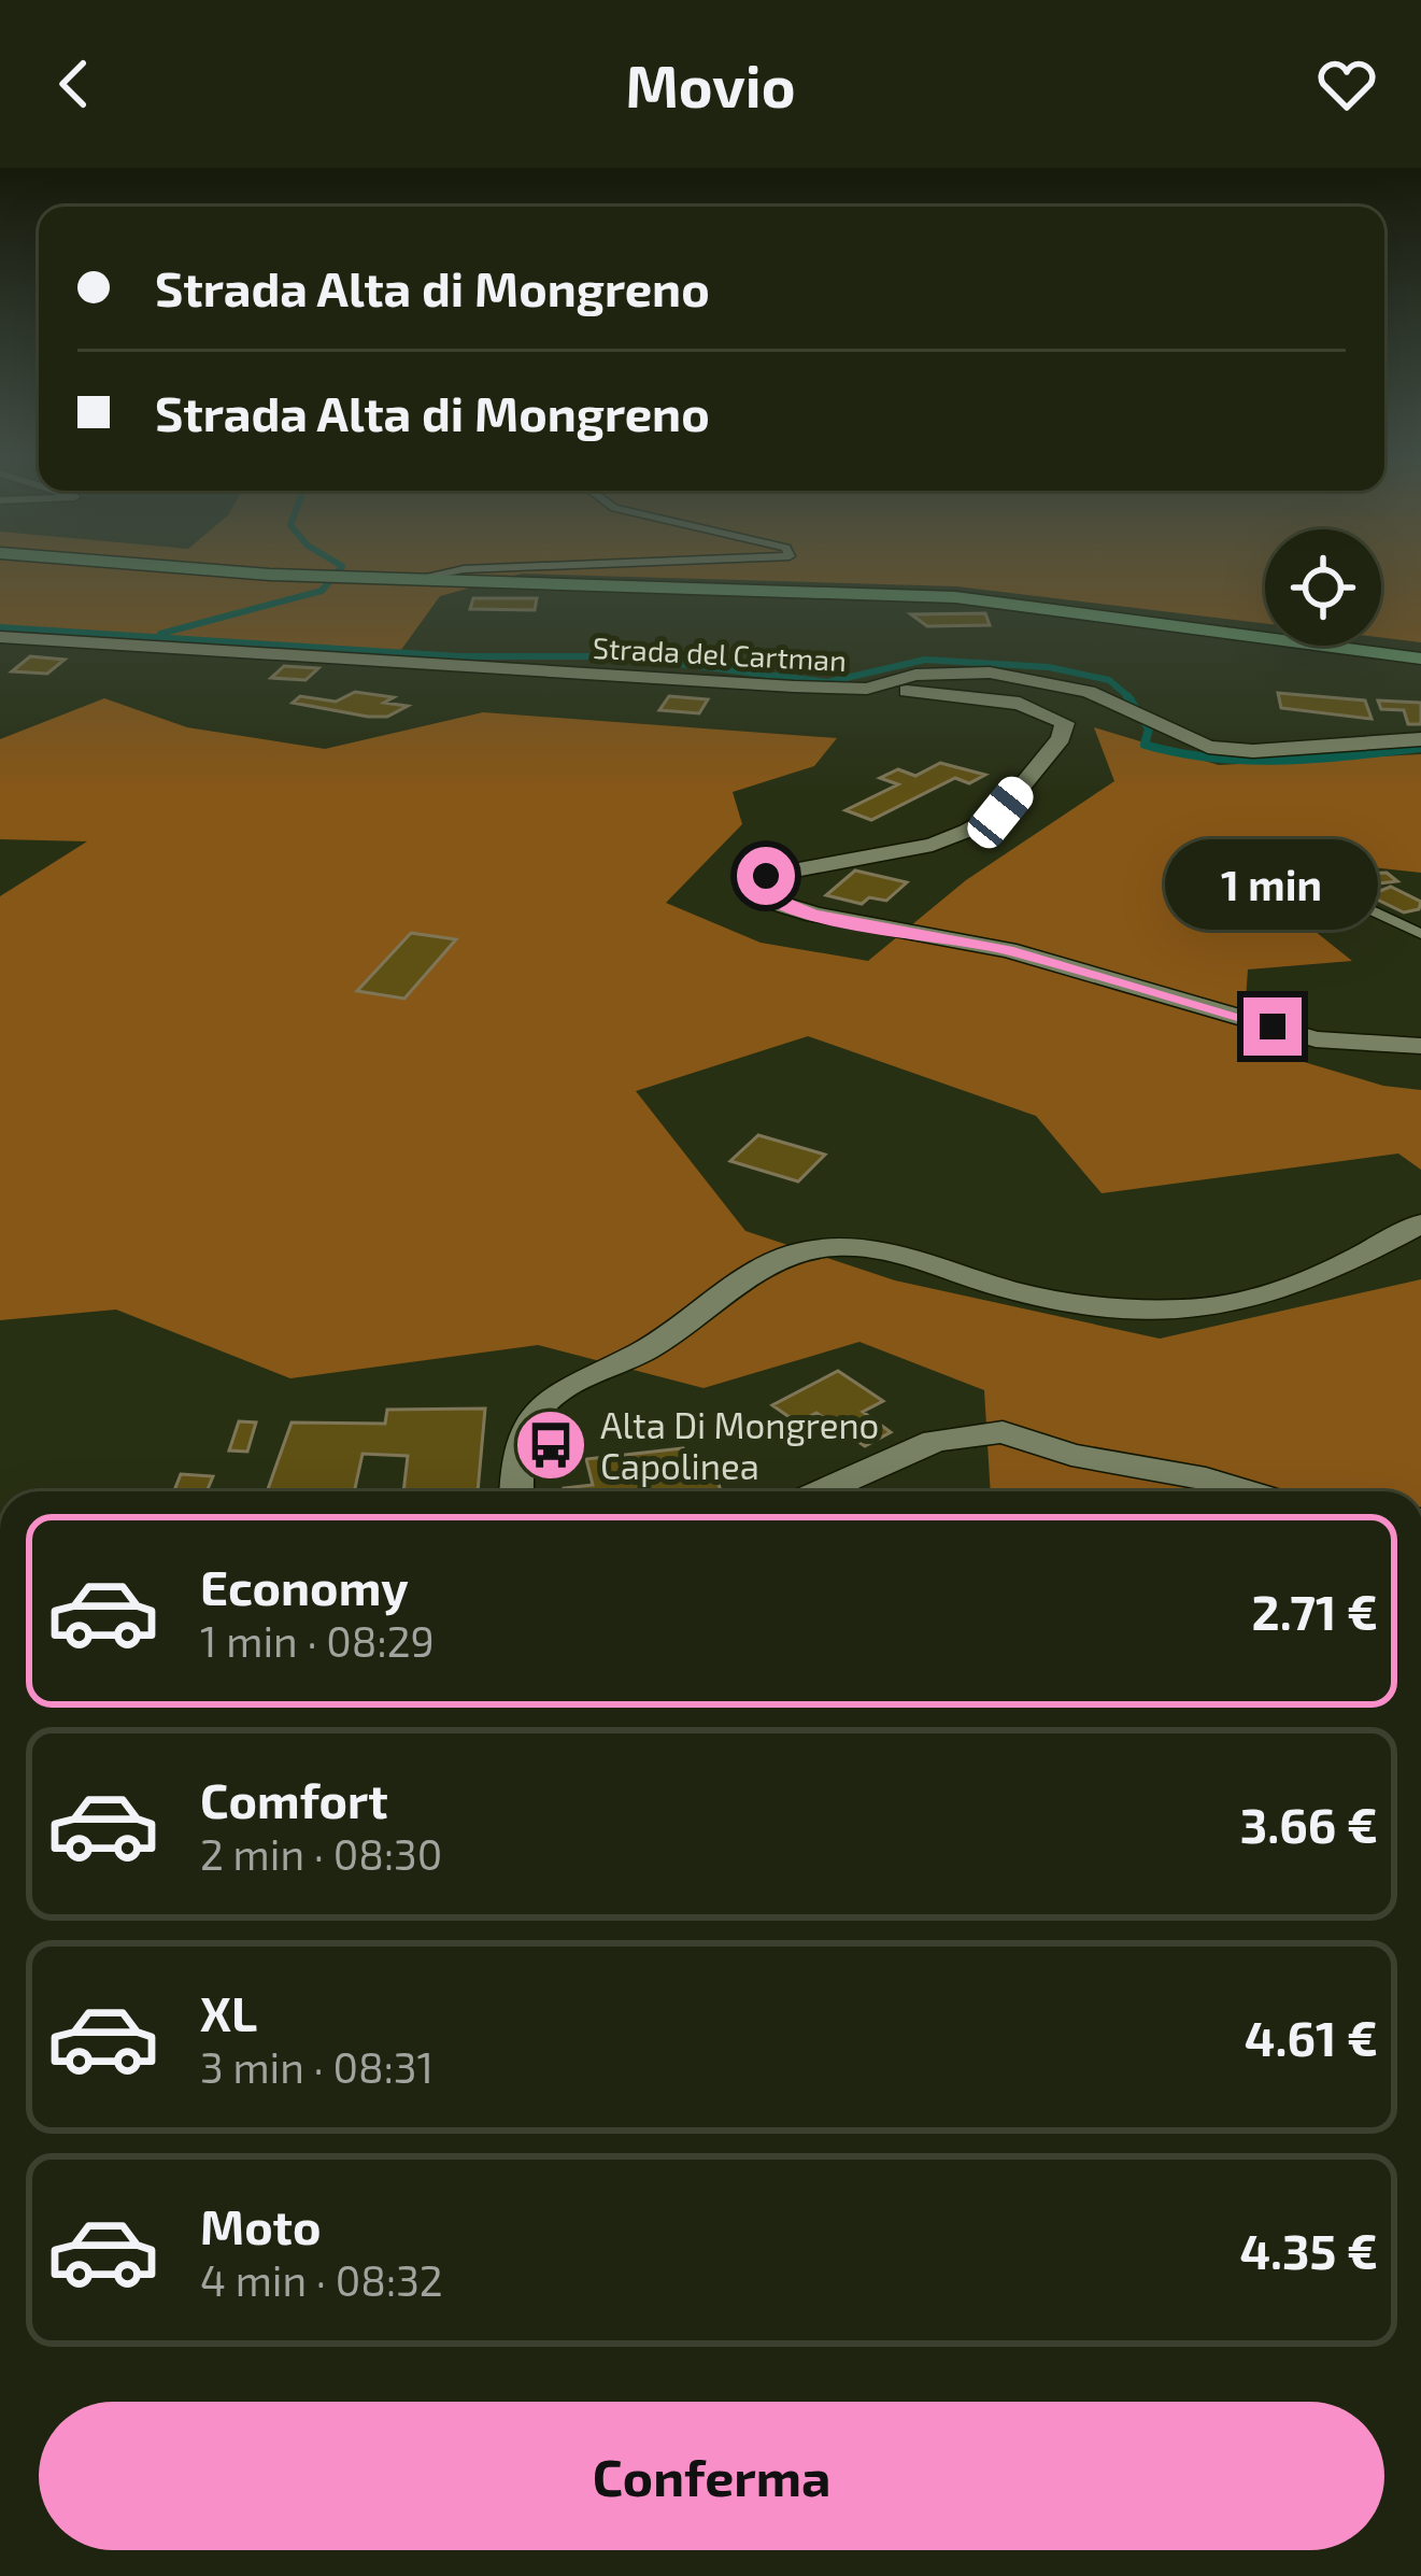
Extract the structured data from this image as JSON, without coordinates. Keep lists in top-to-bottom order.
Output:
{
  "streets": {
    "street": ["Strada del Cartman"]
  },
  "places": {
    "bus stop": ["Alta Di Mongreno Capolinea"]
  },
  "page": {
    "header": "Movio",
    "banner": ["Strada Alta di Mongreno", "Strada Alta di Mongreno"],
    "bubble": "1 min",
    "list": [
      {
        "name": "Economy",
        "note": "1 min · 08:29",
        "value": "2.71 €"
      },
      {
        "name": "Comfort",
        "note": "2 min · 08:30",
        "value": "3.66 €"
      },
      {
        "name": "XL",
        "note": "3 min · 08:31",
        "value": "4.61 €"
      },
      {
        "name": "Moto",
        "note": "4 min · 08:32",
        "value": "4.35 €"
      }
    ],
    "buttons": "Conferma"
  }
}
